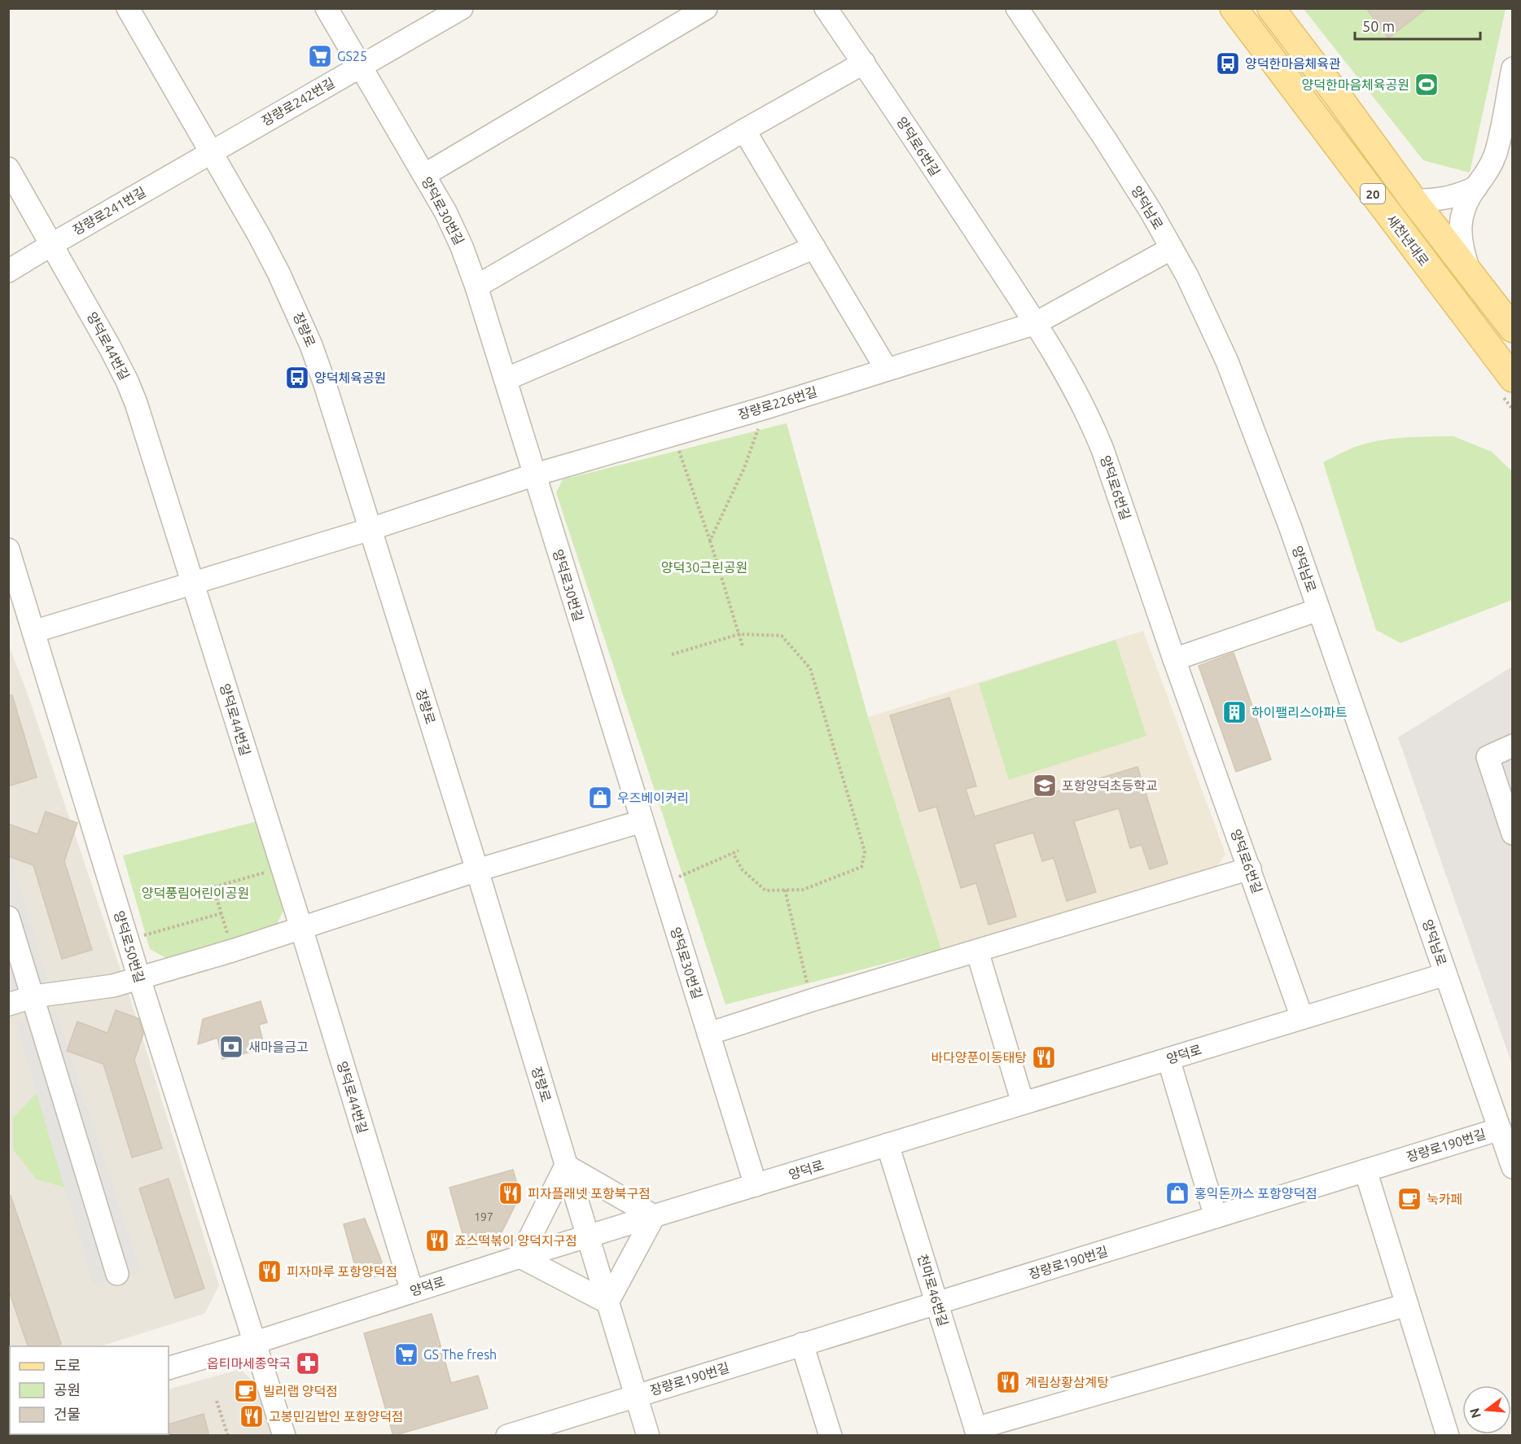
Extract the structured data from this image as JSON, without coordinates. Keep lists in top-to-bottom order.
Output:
{
  "streets": {
    "main road": ["20", "새천년대로"],
    "street": [
      "장량로242번길",
      "양덕로6번길",
      "양덕남로",
      "장량로241번길",
      "양덕로30번길",
      "장량로",
      "양덕로44번길",
      "장량로226번길",
      "양덕로50번길",
      "양덕로",
      "장량로190번길",
      "천마로46번길"
    ]
  },
  "crossings": [
    ["장량로242번길", "장량로241번길"],
    ["장량로242번길", "양덕로30번길"],
    ["장량로242번길", "장량로"],
    ["양덕로6번길", "장량로226번길"],
    ["양덕로6번길", "양덕로"],
    ["양덕남로", "장량로226번길"],
    ["양덕남로", "양덕로"],
    ["양덕남로", "장량로190번길"],
    ["장량로241번길", "장량로"],
    ["장량로241번길", "양덕로44번길"],
    ["양덕로30번길", "장량로226번길"],
    ["양덕로30번길", "양덕로"],
    ["장량로", "장량로226번길"],
    ["장량로", "양덕로"],
    ["장량로", "장량로190번길"],
    ["양덕로44번길", "장량로226번길"],
    ["양덕로44번길", "양덕로"],
    ["장량로226번길", "양덕로50번길"],
    ["양덕로50번길", "양덕로"],
    ["양덕로", "천마로46번길"],
    ["장량로190번길", "천마로46번길"]
  ],
  "parks": ["양덕30근린공원", "양덕풍림어린이공원"],
  "places": {
    "supermarket": ["GS25", "GS The fresh"],
    "bus stop": ["양덕한마음체육관", "양덕체육공원"],
    "sports": ["양덕한마음체육공원"],
    "building": ["하이팰리스아파트"],
    "school or university": ["포항양덕초등학교"],
    "shop": ["우즈베이커리", "홍익돈까스 포항양덕점"],
    "bank": ["새마을금고"],
    "restaurant": [
      "바다양푼이동태탕",
      "피자플래넷 포항북구점",
      "죠스떡볶이 양덕지구점",
      "피자마루 포항양덕점",
      "계림상황삼계탕",
      "고봉민김밥인 포항양덕점"
    ],
    "cafe": ["눅카페", "빌리랩 양덕점"],
    "pharmacy": ["옵티마세종약국"]
  },
  "house_numbers": ["197"],
  "legend": ["도로", "공원", "건물"],
  "scale_bar": "50 m",
  "north": "left"
}
